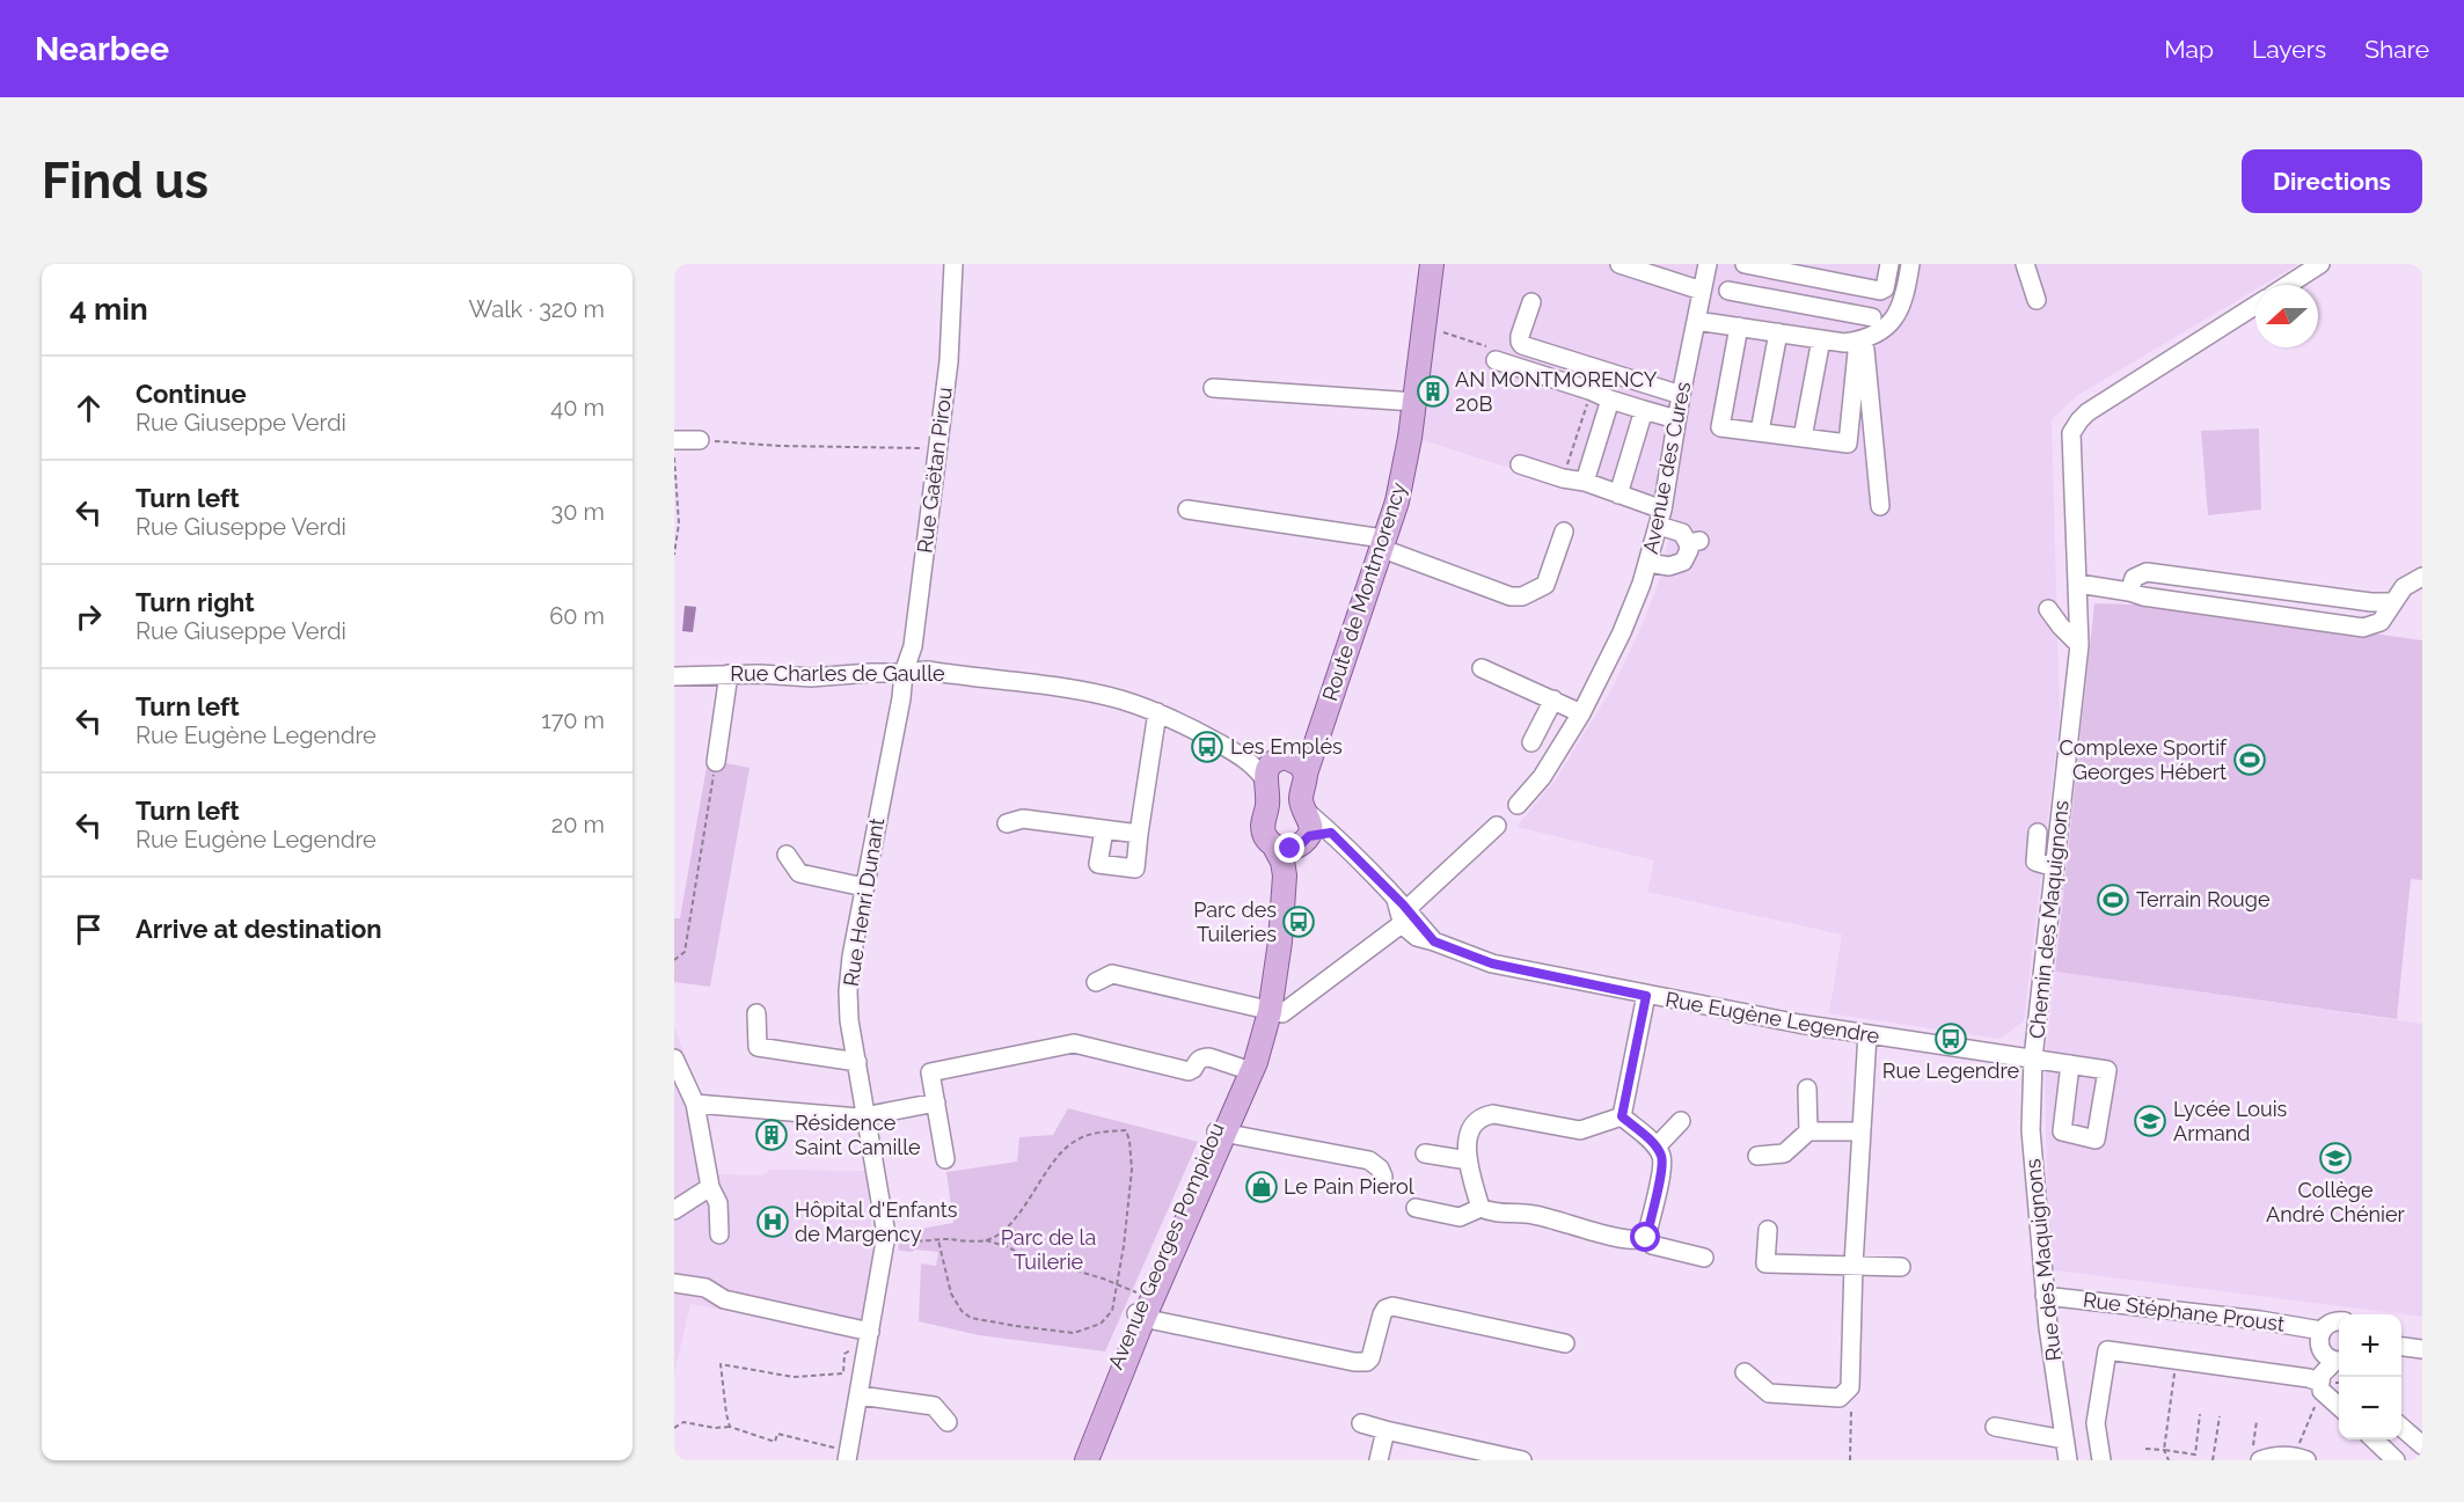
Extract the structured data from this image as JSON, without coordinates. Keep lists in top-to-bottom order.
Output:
{
  "streets": {
    "main road": ["Route de Montmorency", "Avenue Georges Pompidou"],
    "street": [
      "Avenue des Cures",
      "Rue Gaëtan Pirou",
      "Rue Charles de Gaulle",
      "Rue Henri Dunant",
      "Chemin des Maquignons",
      "Rue Eugène Legendre",
      "Rue des Maquignons",
      "Rue Stéphane Proust"
    ]
  },
  "crossings": [
    ["Rue Gaëtan Pirou", "Rue Charles de Gaulle"],
    ["Rue Gaëtan Pirou", "Rue Henri Dunant"],
    ["Route de Montmorency", "Avenue Georges Pompidou"],
    ["Rue Charles de Gaulle", "Rue Henri Dunant"],
    ["Chemin des Maquignons", "Rue Eugène Legendre"],
    ["Chemin des Maquignons", "Rue des Maquignons"],
    ["Rue Eugène Legendre", "Avenue Georges Pompidou"],
    ["Rue Eugène Legendre", "Rue des Maquignons"],
    ["Rue des Maquignons", "Rue Stéphane Proust"]
  ],
  "parks": ["Parc de la Tuilerie"],
  "places": {
    "building": ["AN MONTMORENCY 20B", "Résidence Saint Camille"],
    "bus stop": ["Les Emplés", "Parc des Tuileries", "Rue Legendre"],
    "sports": ["Complexe Sportif Georges Hébert", "Terrain Rouge"],
    "school or university": ["Lycée Louis Armand", "Collège André Chénier"],
    "shop": ["Le Pain Pierol"],
    "hospital": ["Hôpital d'Enfants de Margency"]
  },
  "north": "left",
  "page": {
    "header": "Nearbee",
    "nav": ["Map", "Layers", "Share"],
    "buttons": "Directions",
    "title": "Find us",
    "heading": ["4 min", "Walk · 320 m"],
    "list": [
      ["Continue", "Rue Giuseppe Verdi", "40 m"],
      ["Turn left", "Rue Giuseppe Verdi", "30 m"],
      ["Turn right", "Rue Giuseppe Verdi", "60 m"],
      ["Turn left", "Rue Eugène Legendre", "170 m"],
      ["Turn left", "Rue Eugène Legendre", "20 m"],
      "Arrive at destination"
    ],
    "map_buttons": ["+", "−"]
  }
}
